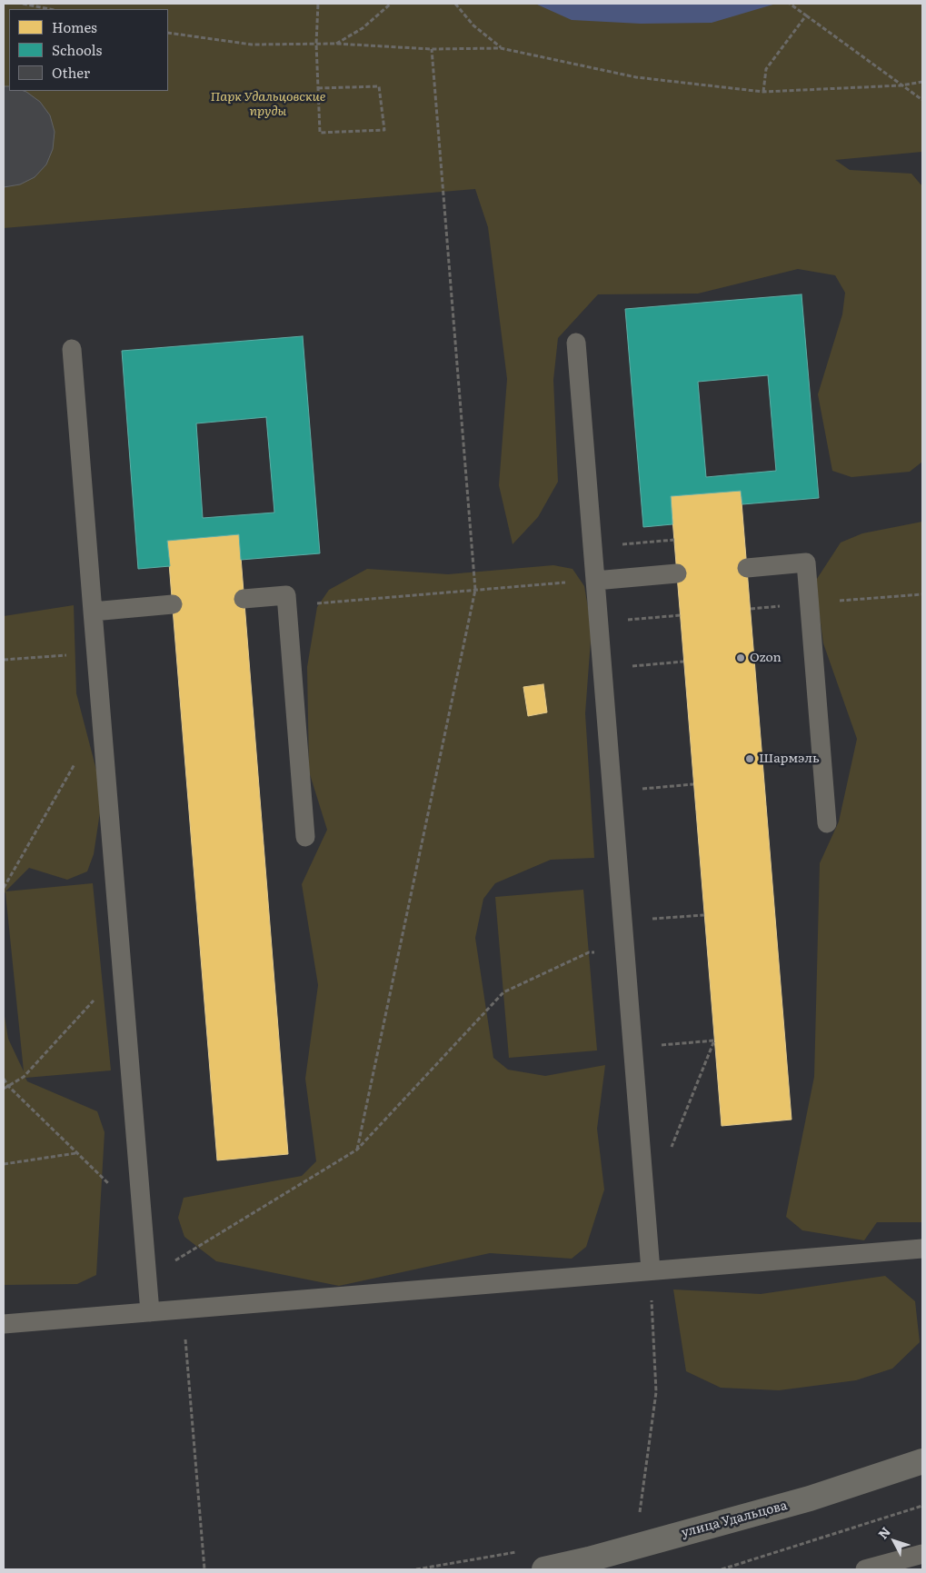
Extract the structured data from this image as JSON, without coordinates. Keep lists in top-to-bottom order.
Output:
{
  "streets": {
    "street": ["улица Удальцова"]
  },
  "parks": ["Парк Удальцовские пруды"],
  "places": ["Ozon", "Шармэль"],
  "legend": ["Homes", "Schools", "Other"],
  "north": "top left"
}
